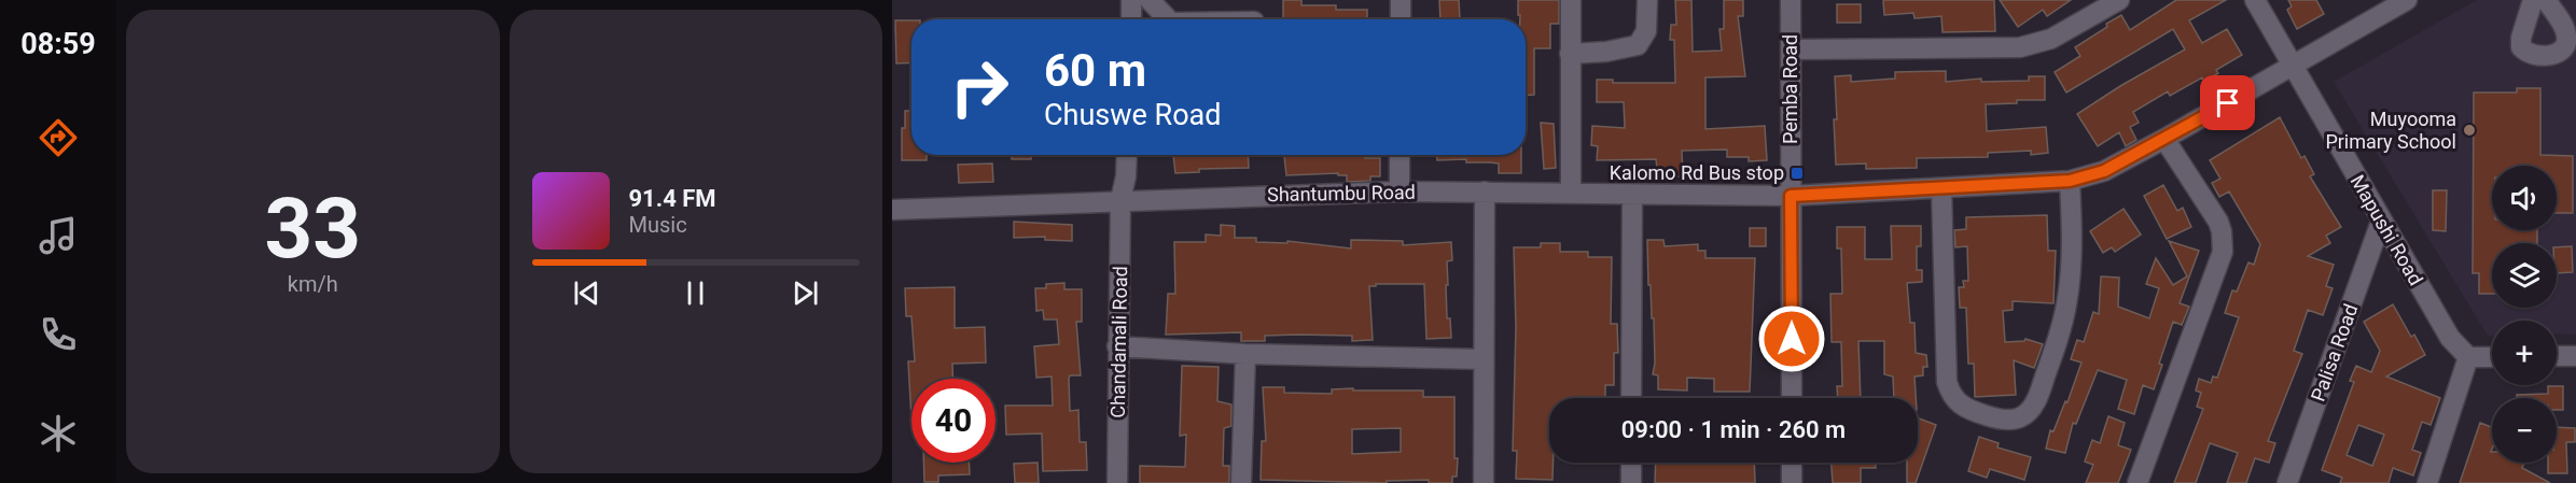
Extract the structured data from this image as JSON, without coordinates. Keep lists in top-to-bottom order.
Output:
{
  "streets": {
    "street": [
      "Pemba Road",
      "Shantumbu Road",
      "Mapushi Road",
      "Chandamali Road",
      "Palisa Road"
    ]
  },
  "crossings": [
    ["Pemba Road", "Shantumbu Road"],
    ["Shantumbu Road", "Mapushi Road"],
    ["Shantumbu Road", "Chandamali Road"],
    ["Mapushi Road", "Palisa Road"]
  ],
  "places": {
    "other": ["Muyooma Primary School"],
    "transit": ["Kalomo Rd Bus stop"]
  },
  "page": {
    "tabs": "08:59",
    "tile": ["33", "km/h"],
    "turn": ["60 m", "Chuswe Road"],
    "map_buttons": ["+", "−"],
    "song": ["91.4 FM", "Music"],
    "limit": "40",
    "trip": "09:00 · 1 min · 260 m"
  }
}
